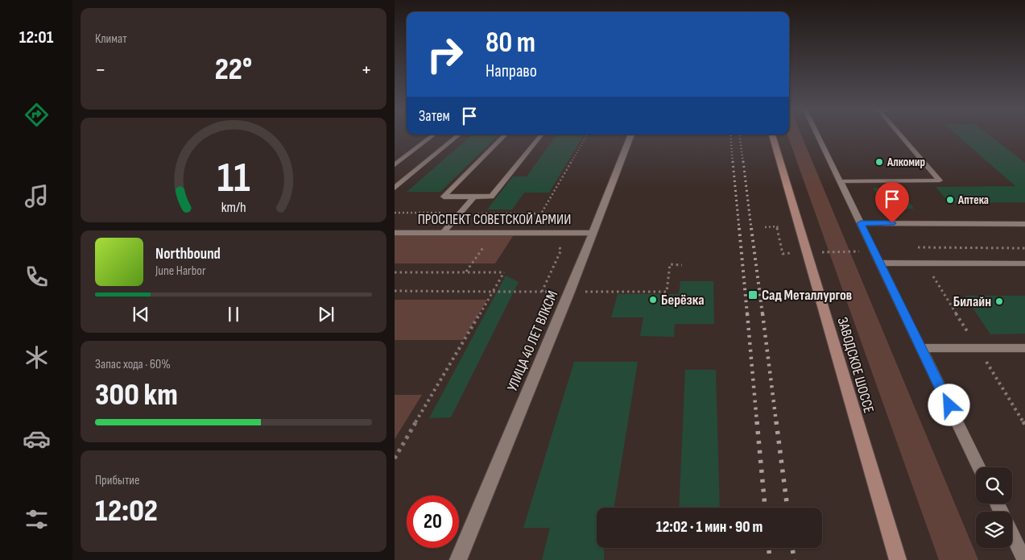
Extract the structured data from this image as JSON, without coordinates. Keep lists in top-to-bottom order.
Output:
{
  "streets": {
    "main road": ["ЗАВОДСКОЕ ШОССЕ"],
    "street": ["ПРОСПЕКТ СОВЕТСКОЙ АРМИИ", "УЛИЦА 40 ЛЕТ ВЛКСМ"]
  },
  "crossings": [
    ["ПРОСПЕКТ СОВЕТСКОЙ АРМИИ", "УЛИЦА 40 ЛЕТ ВЛКСМ"]
  ],
  "places": {
    "other": [
      "Алкомир",
      "Аптека",
      "Берёзка",
      "Билайн"
    ],
    "transit": ["Сад Металлургов"]
  },
  "page": {
    "tabs": "12:01",
    "tile": [
      "Климат",
      ["Запас хода · 60%", "300 km"],
      ["Прибытие", "12:02"]
    ],
    "turn": ["80 m", "Направо"],
    "heat": ["−", "22°", "+"],
    "then": "Затем",
    "song": ["Northbound", "June Harbor"],
    "limit": "20",
    "trip": "12:02 · 1 мин · 90 m",
    "gauge": ["11", "km/h"]
  }
}
